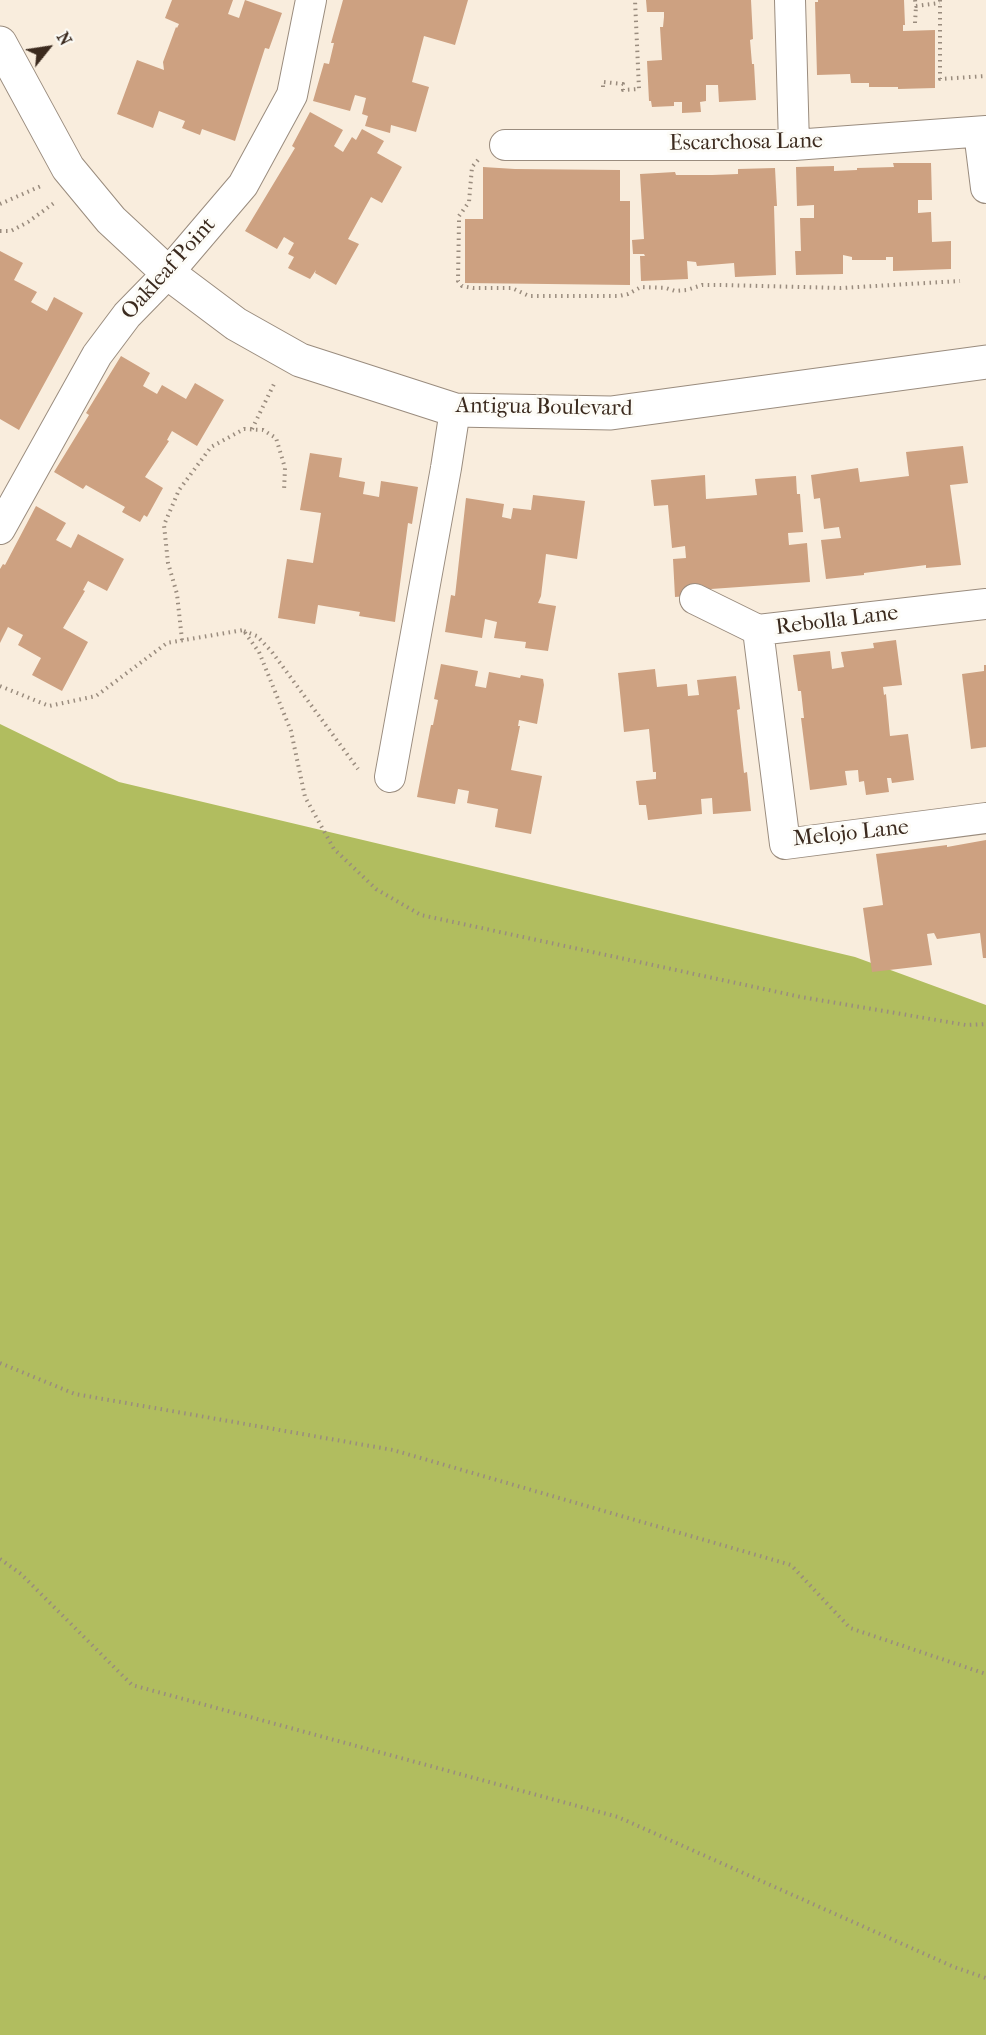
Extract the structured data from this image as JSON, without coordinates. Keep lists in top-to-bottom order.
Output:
{
  "streets": {
    "street": [
      "Escarchosa Lane",
      "Oakleaf Point",
      "Antigua Boulevard",
      "Rebolla Lane",
      "Melojo Lane"
    ]
  },
  "crossings": [
    ["Oakleaf Point", "Antigua Boulevard"],
    ["Rebolla Lane", "Melojo Lane"]
  ],
  "north": "top right"
}
